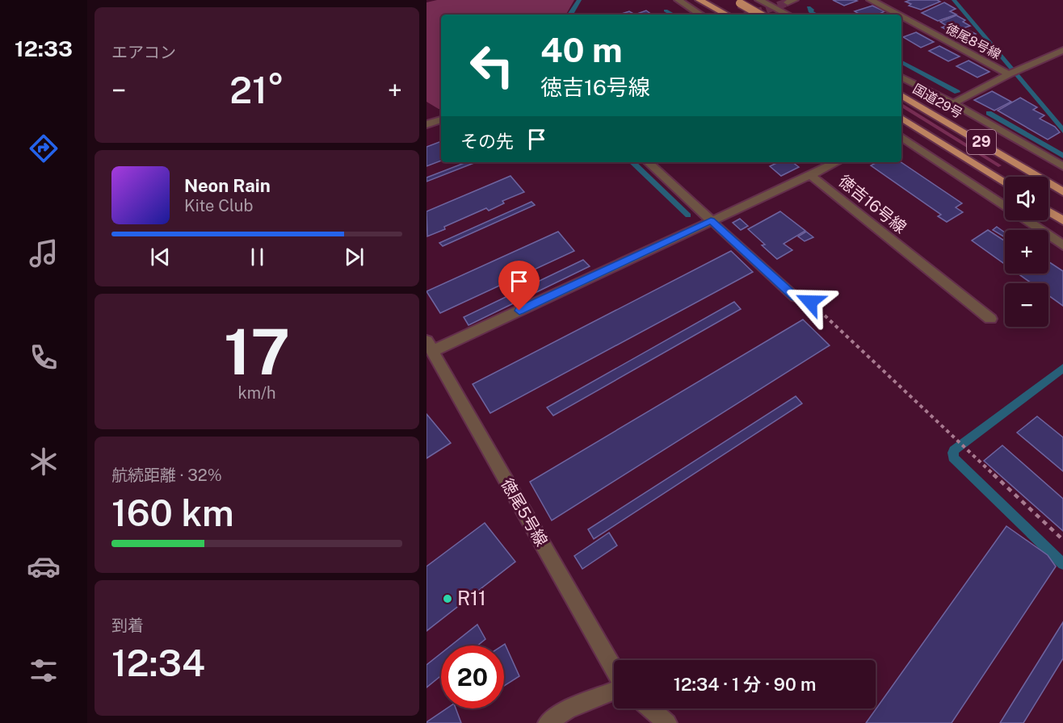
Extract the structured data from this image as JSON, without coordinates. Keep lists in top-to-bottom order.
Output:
{
  "streets": {
    "highway": ["国道29号", "29"],
    "street": ["徳尾8号線", "徳吉16号線", "徳尾5号線"]
  },
  "places": ["R11"],
  "page": {
    "tabs": "12:33",
    "tile": [
      "エアコン",
      ["17", "km/h"],
      ["航続距離 · 32%", "160 km"],
      ["到着", "12:34"]
    ],
    "turn": ["40 m", "徳吉16号線"],
    "heat": ["−", "21°", "+"],
    "then": "その先",
    "song": ["Neon Rain", "Kite Club"],
    "map_buttons": ["+", "−"],
    "limit": "20",
    "trip": "12:34 · 1 分 · 90 m"
  }
}
